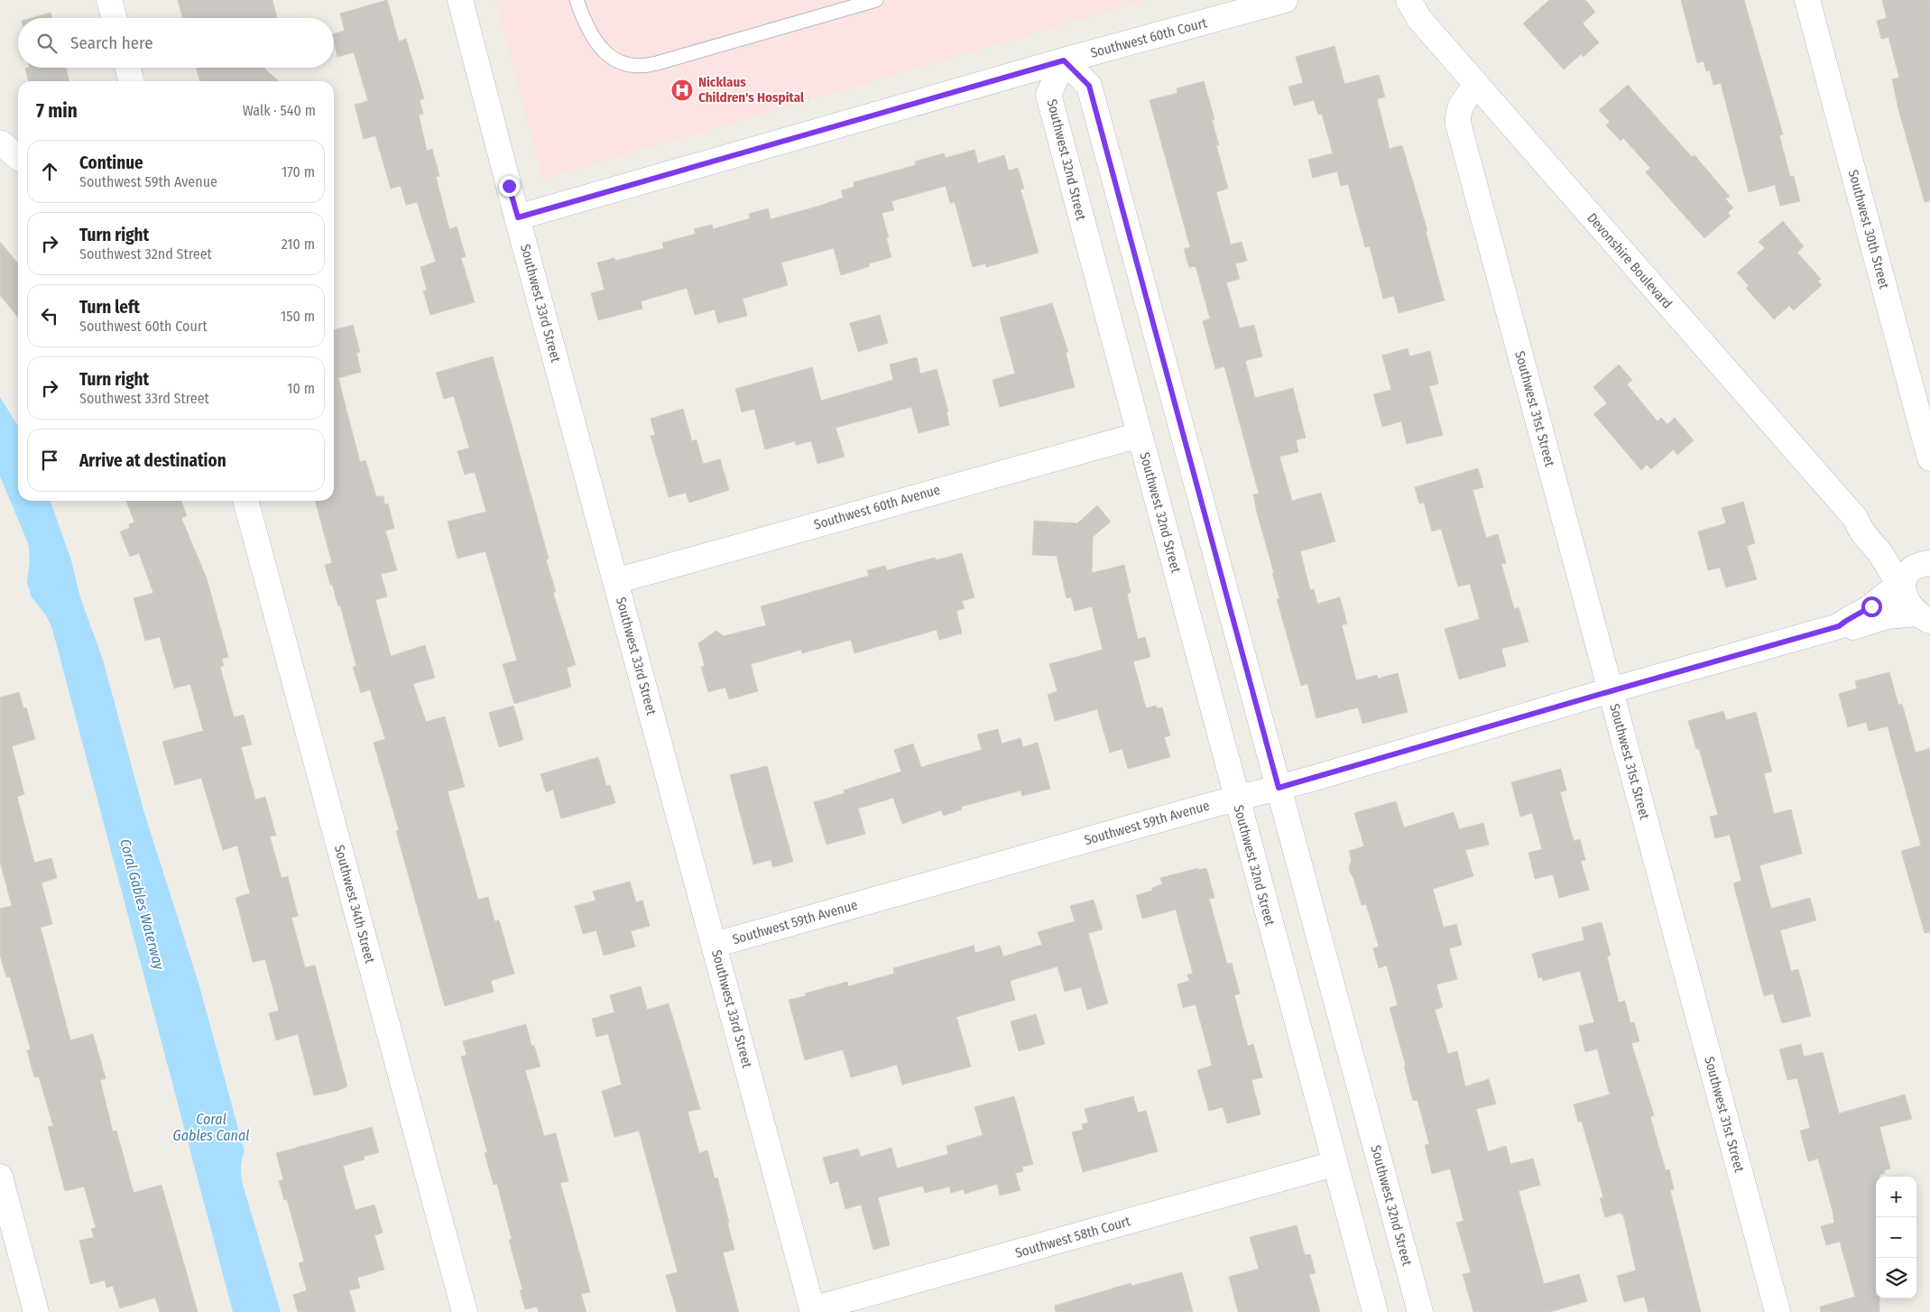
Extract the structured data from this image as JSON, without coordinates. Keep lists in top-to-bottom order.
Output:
{
  "streets": {
    "street": [
      "Southwest 60th Court",
      "Southwest 32nd Street",
      "Southwest 30th Street",
      "Devonshire Boulevard",
      "Southwest 33rd Street",
      "Southwest 31st Street",
      "Southwest 60th Avenue",
      "Southwest 59th Avenue",
      "Southwest 34th Street",
      "Southwest 58th Court"
    ]
  },
  "crossings": [
    ["Southwest 60th Court", "Southwest 32nd Street"],
    ["Southwest 60th Court", "Southwest 33rd Street"],
    ["Southwest 32nd Street", "Southwest 60th Avenue"],
    ["Southwest 32nd Street", "Southwest 59th Avenue"],
    ["Southwest 32nd Street", "Southwest 58th Court"],
    ["Devonshire Boulevard", "Southwest 31st Street"],
    ["Devonshire Boulevard", "Southwest 59th Avenue"],
    ["Southwest 33rd Street", "Southwest 60th Avenue"],
    ["Southwest 33rd Street", "Southwest 59th Avenue"],
    ["Southwest 33rd Street", "Southwest 58th Court"],
    ["Southwest 31st Street", "Southwest 59th Avenue"]
  ],
  "water": ["Coral Gables Waterway", "Coral Gables Canal"],
  "places": {
    "hospital": ["Nicklaus Children's Hospital"]
  },
  "page": {
    "search": "Search here",
    "heading": ["7 min", "Walk · 540 m"],
    "list": [
      ["Continue", "Southwest 59th Avenue", "170 m"],
      ["Turn right", "Southwest 32nd Street", "210 m"],
      ["Turn left", "Southwest 60th Court", "150 m"],
      ["Turn right", "Southwest 33rd Street", "10 m"],
      "Arrive at destination"
    ],
    "map_buttons": ["+", "−"]
  }
}
